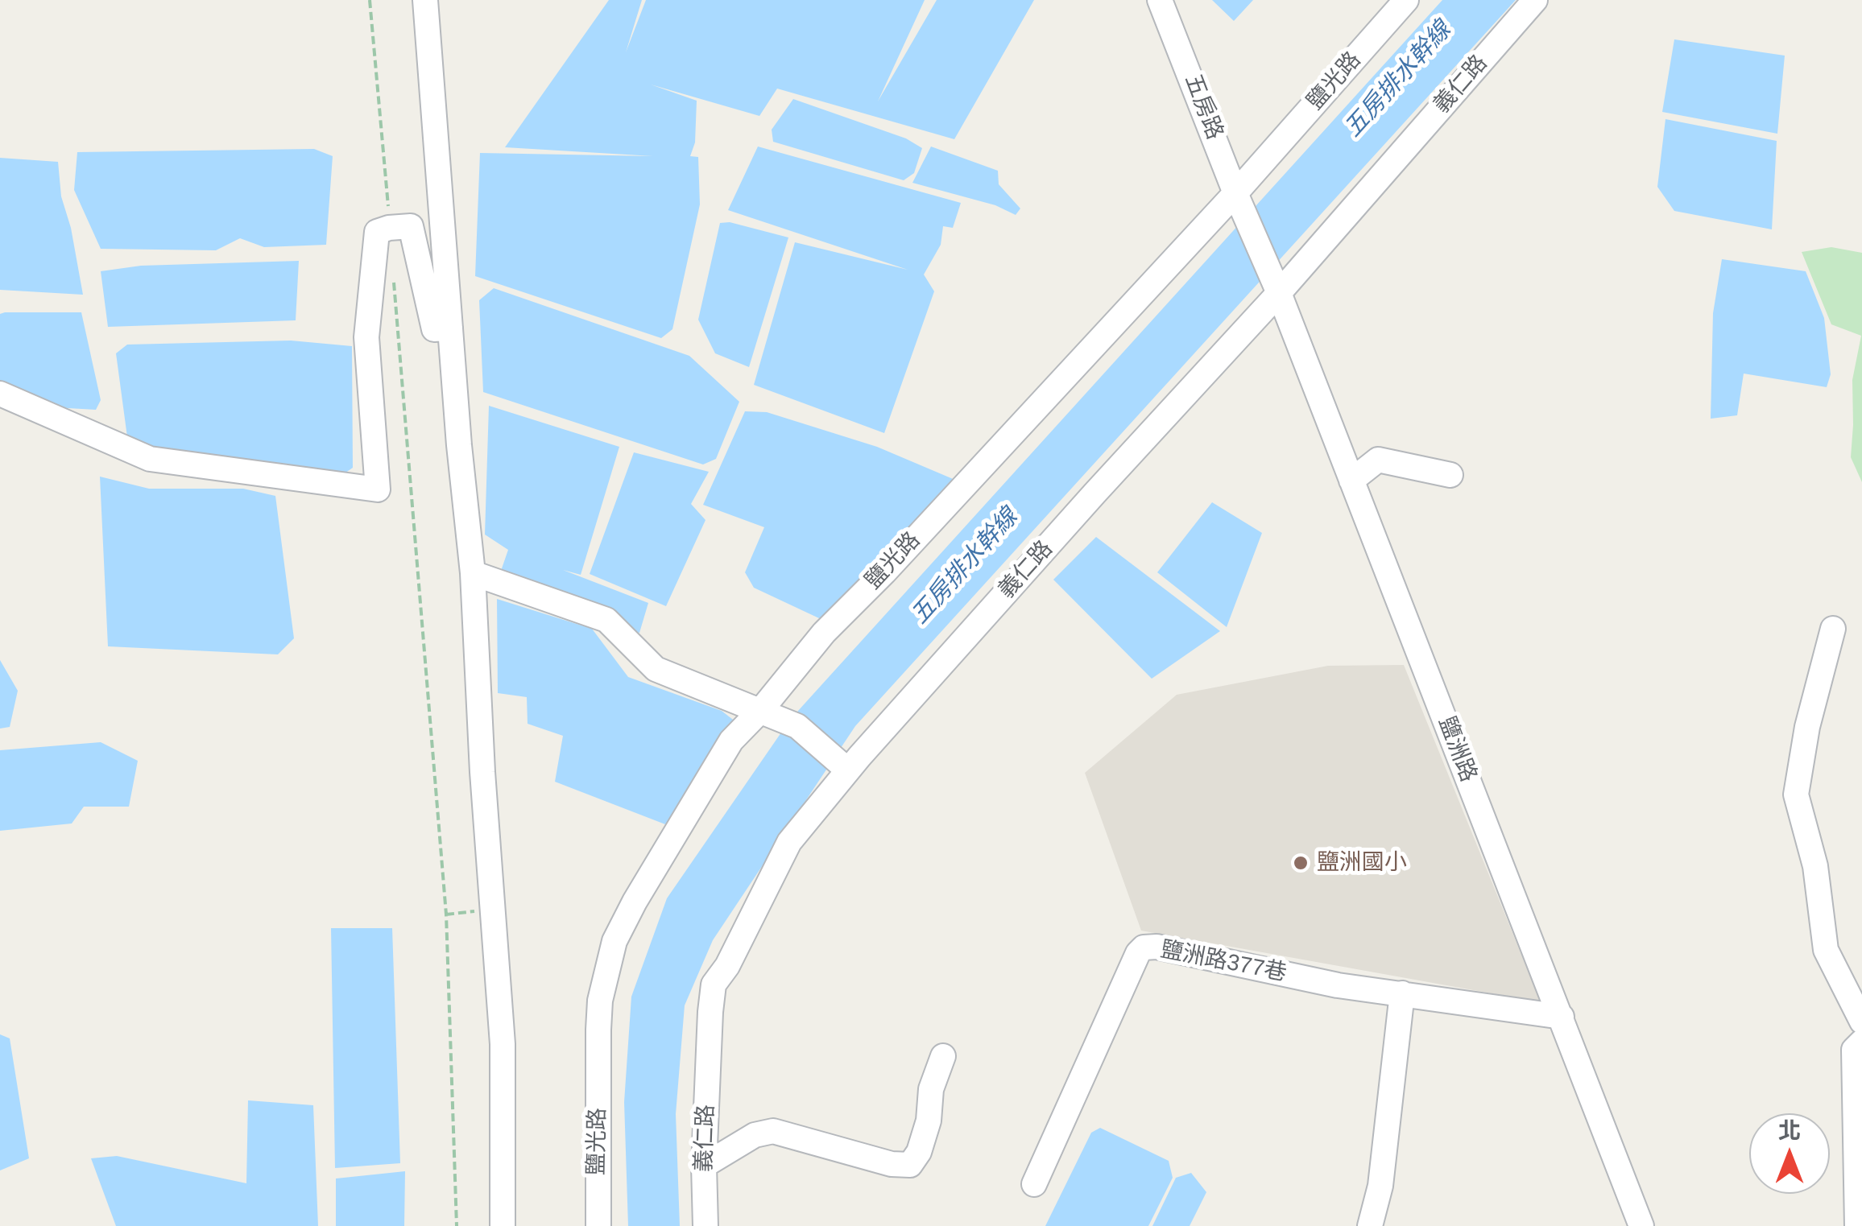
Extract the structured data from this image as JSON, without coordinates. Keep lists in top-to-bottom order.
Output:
{
  "streets": {
    "street": [
      "鹽光路",
      "義仁路",
      "五房路",
      "鹽洲路",
      "鹽洲路377巷"
    ]
  },
  "crossings": [
    ["鹽光路", "五房路"],
    ["義仁路", "五房路"],
    ["義仁路", "鹽洲路"],
    ["五房路", "鹽洲路"],
    ["鹽洲路", "鹽洲路377巷"]
  ],
  "water": ["五房排水幹線"],
  "places": ["鹽洲國小"],
  "north": "top"
}
